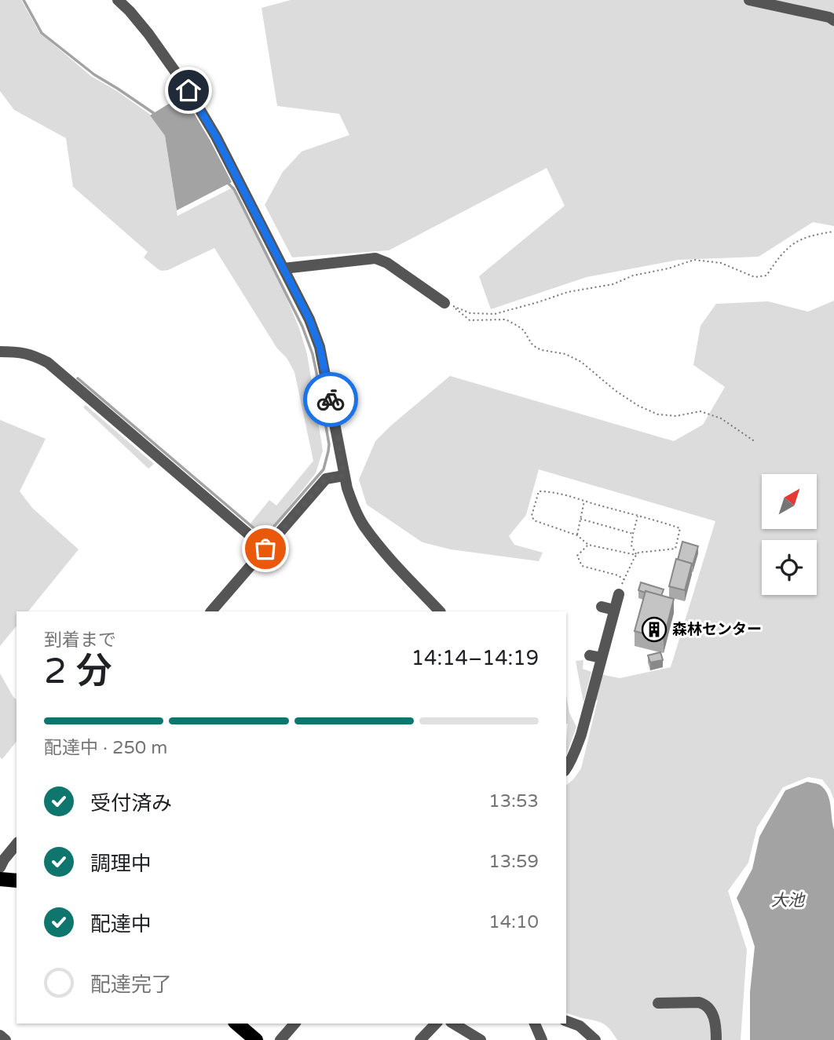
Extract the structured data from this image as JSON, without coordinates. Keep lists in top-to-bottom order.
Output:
{
  "water": ["大池"],
  "places": {
    "building": ["森林センター"]
  },
  "north": "top right",
  "page": {
    "heading": ["2 分", "到着まで", "14:14–14:19"],
    "bar": "配達中 · 250 m",
    "list": [
      ["受付済み", "13:53"],
      ["調理中", "13:59"],
      ["配達中", "14:10"],
      "配達完了"
    ]
  }
}
